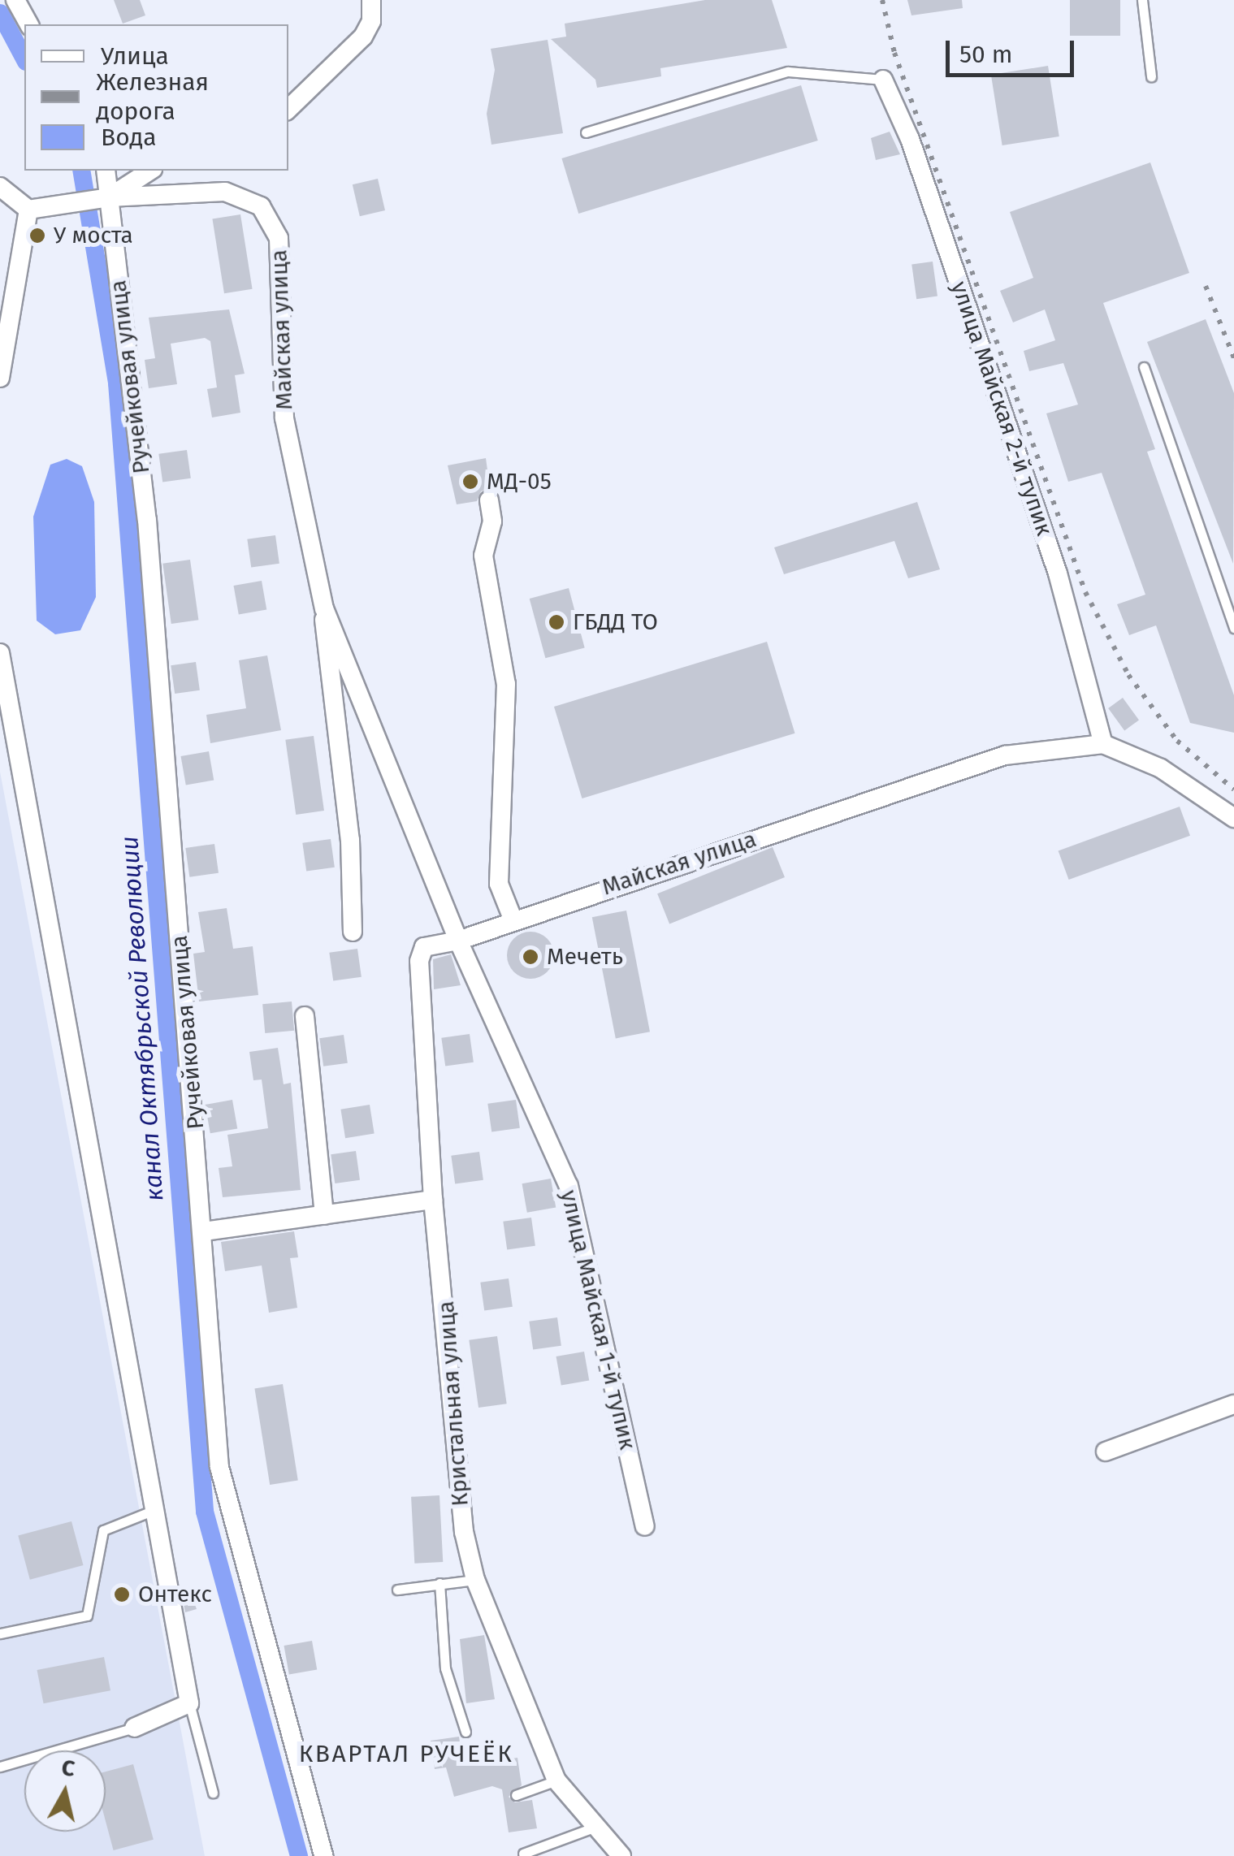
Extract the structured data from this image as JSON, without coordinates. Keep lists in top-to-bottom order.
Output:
{
  "streets": {
    "street": [
      "Майская улица",
      "Ручейковая улица",
      "улица Майская 2-й тупик",
      "улица Майская 1-й тупик",
      "Кристальная улица"
    ]
  },
  "crossings": [
    ["Майская улица", "Ручейковая улица"],
    ["Майская улица", "улица Майская 2-й тупик"],
    ["Майская улица", "улица Майская 1-й тупик"],
    ["Майская улица", "Кристальная улица"],
    ["улица Майская 1-й тупик", "Кристальная улица"]
  ],
  "districts": ["КВАРТАЛ РУЧЕЁК"],
  "water": ["канал Октябрьской Революции"],
  "places": [
    "У моста",
    "МД-05",
    "ГБДД ТО",
    "Мечеть",
    "Онтекс"
  ],
  "legend": ["Улица", "Железная дорога", "Вода"],
  "scale_bar": "50 m",
  "north": "top"
}
